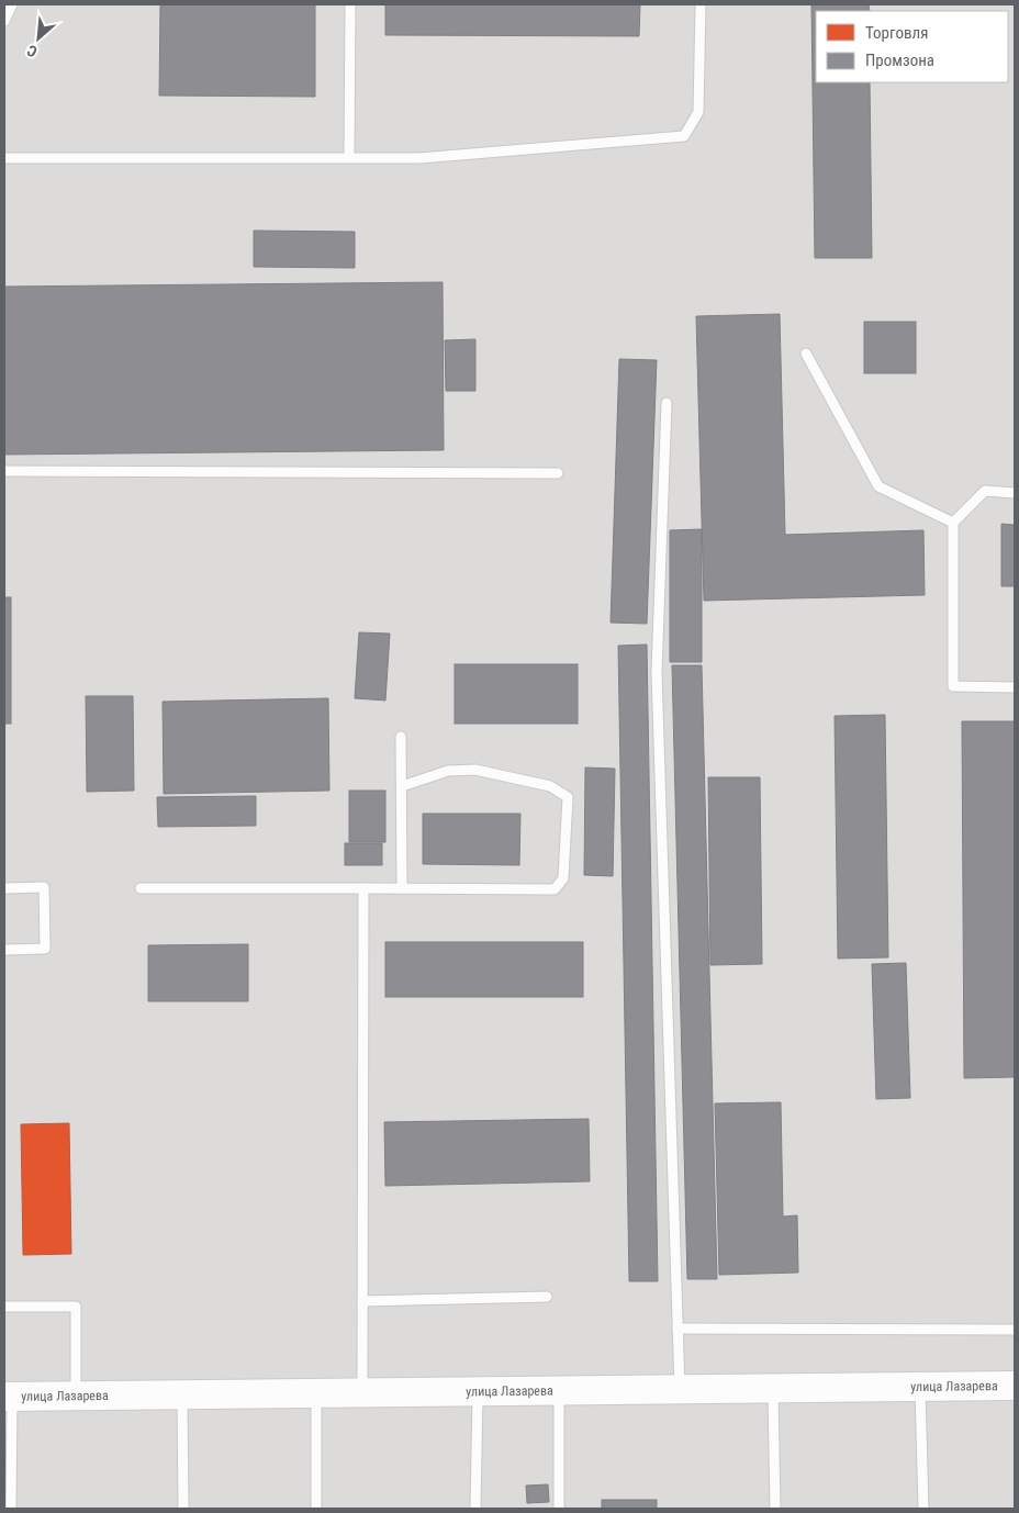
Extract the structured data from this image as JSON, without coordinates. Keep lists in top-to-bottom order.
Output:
{
  "streets": {
    "main road": ["улица Лазарева"]
  },
  "legend": ["Торговля", "Промзона"],
  "north": "bottom left"
}
